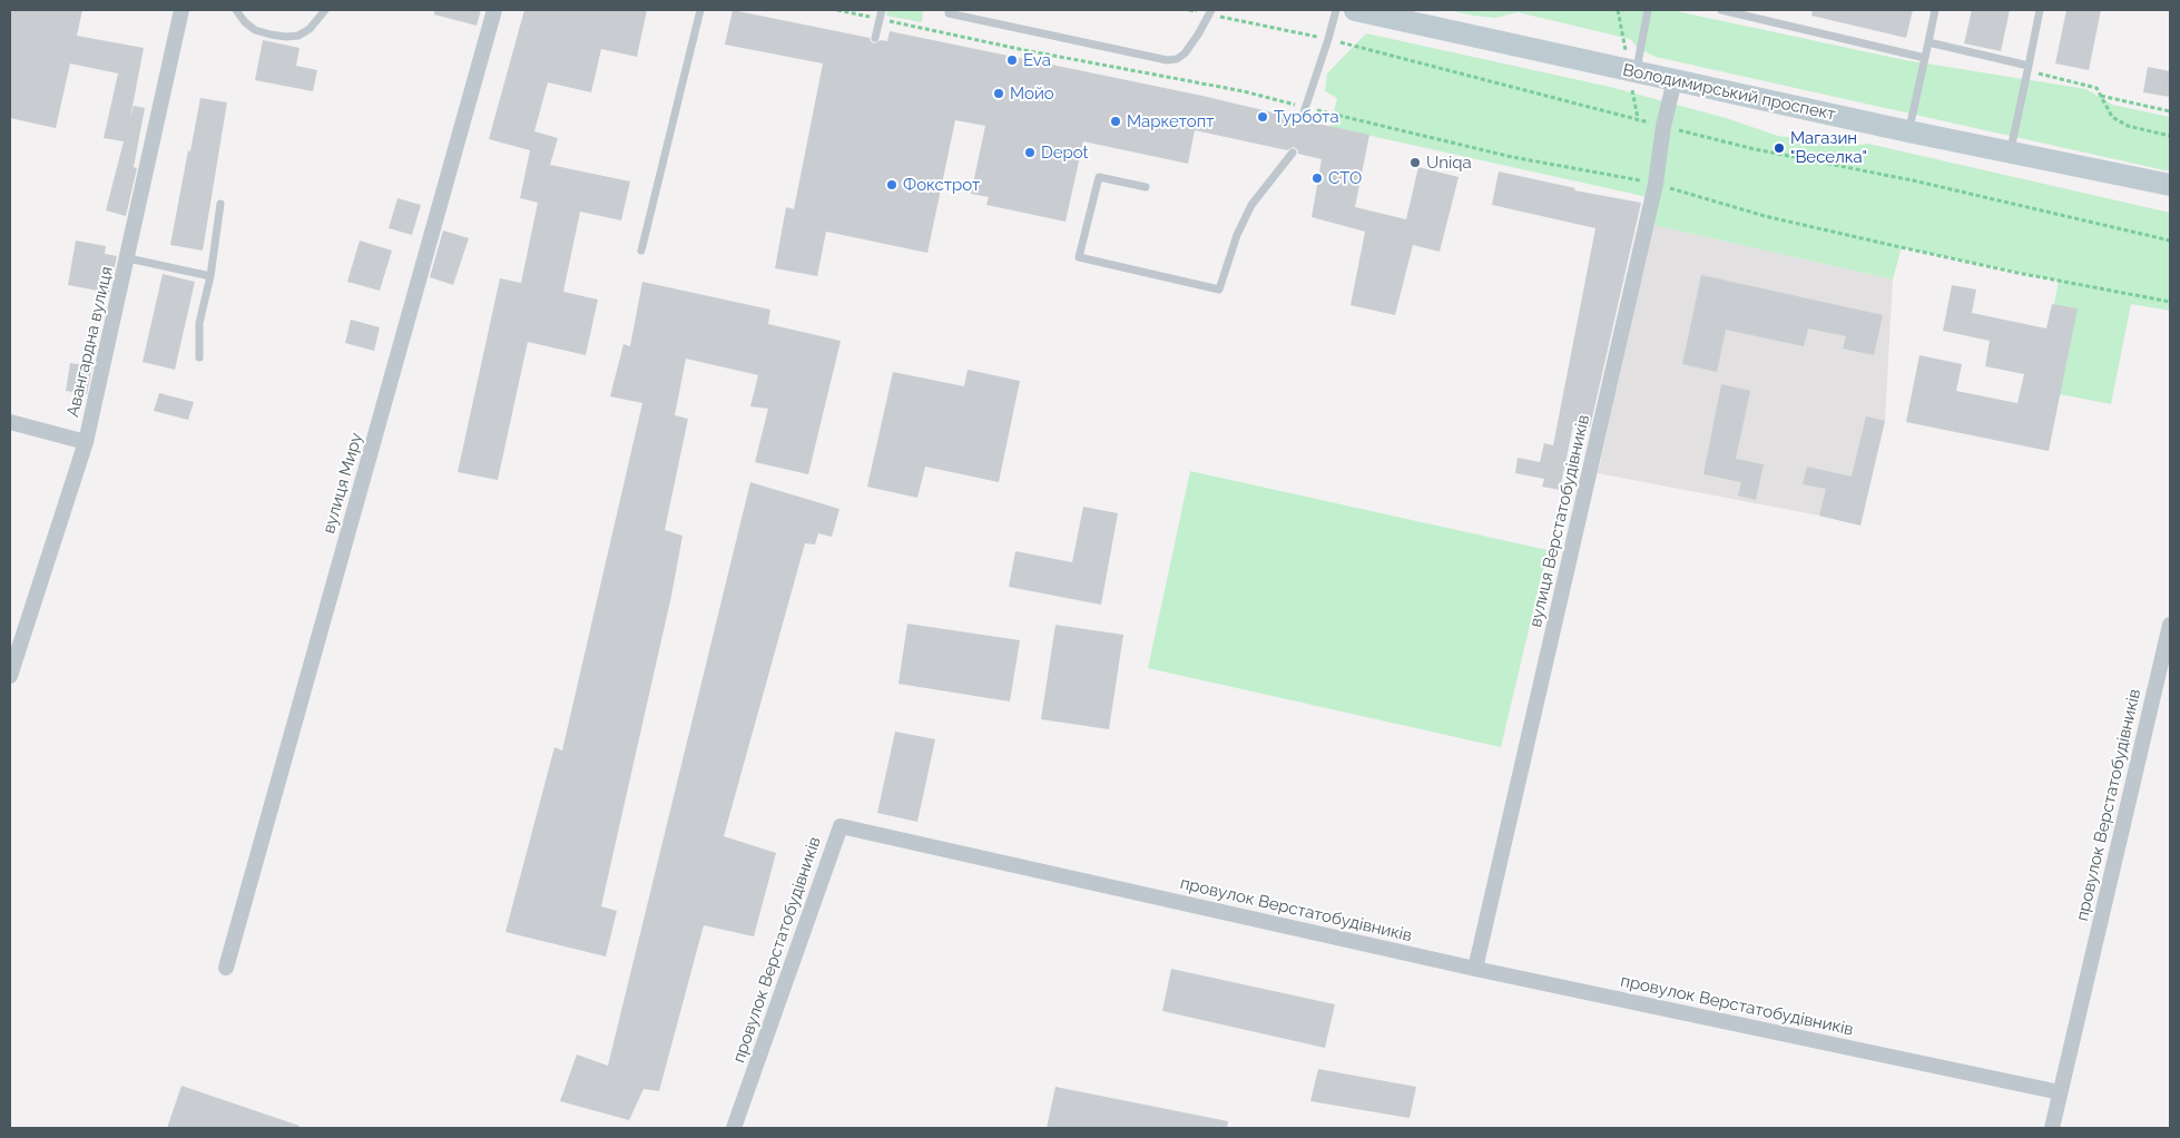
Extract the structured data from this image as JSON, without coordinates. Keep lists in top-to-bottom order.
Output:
{
  "streets": {
    "main road": ["Володимирський проспект"],
    "street": [
      "Авангардна вулиця",
      "вулиця Миру",
      "вулиця Верстатобудівників",
      "провулок Верстатобудівників"
    ]
  },
  "crossings": [
    ["Володимирський проспект", "вулиця Верстатобудівників"],
    ["вулиця Верстатобудівників", "провулок Верстатобудівників"]
  ],
  "places": [
    "Eva",
    "Мойо",
    "Турбота",
    "Маркетопт",
    "Магазин \"Веселка\"",
    "Depot",
    "Uniqa",
    "СТО",
    "Фокстрот"
  ]
}
